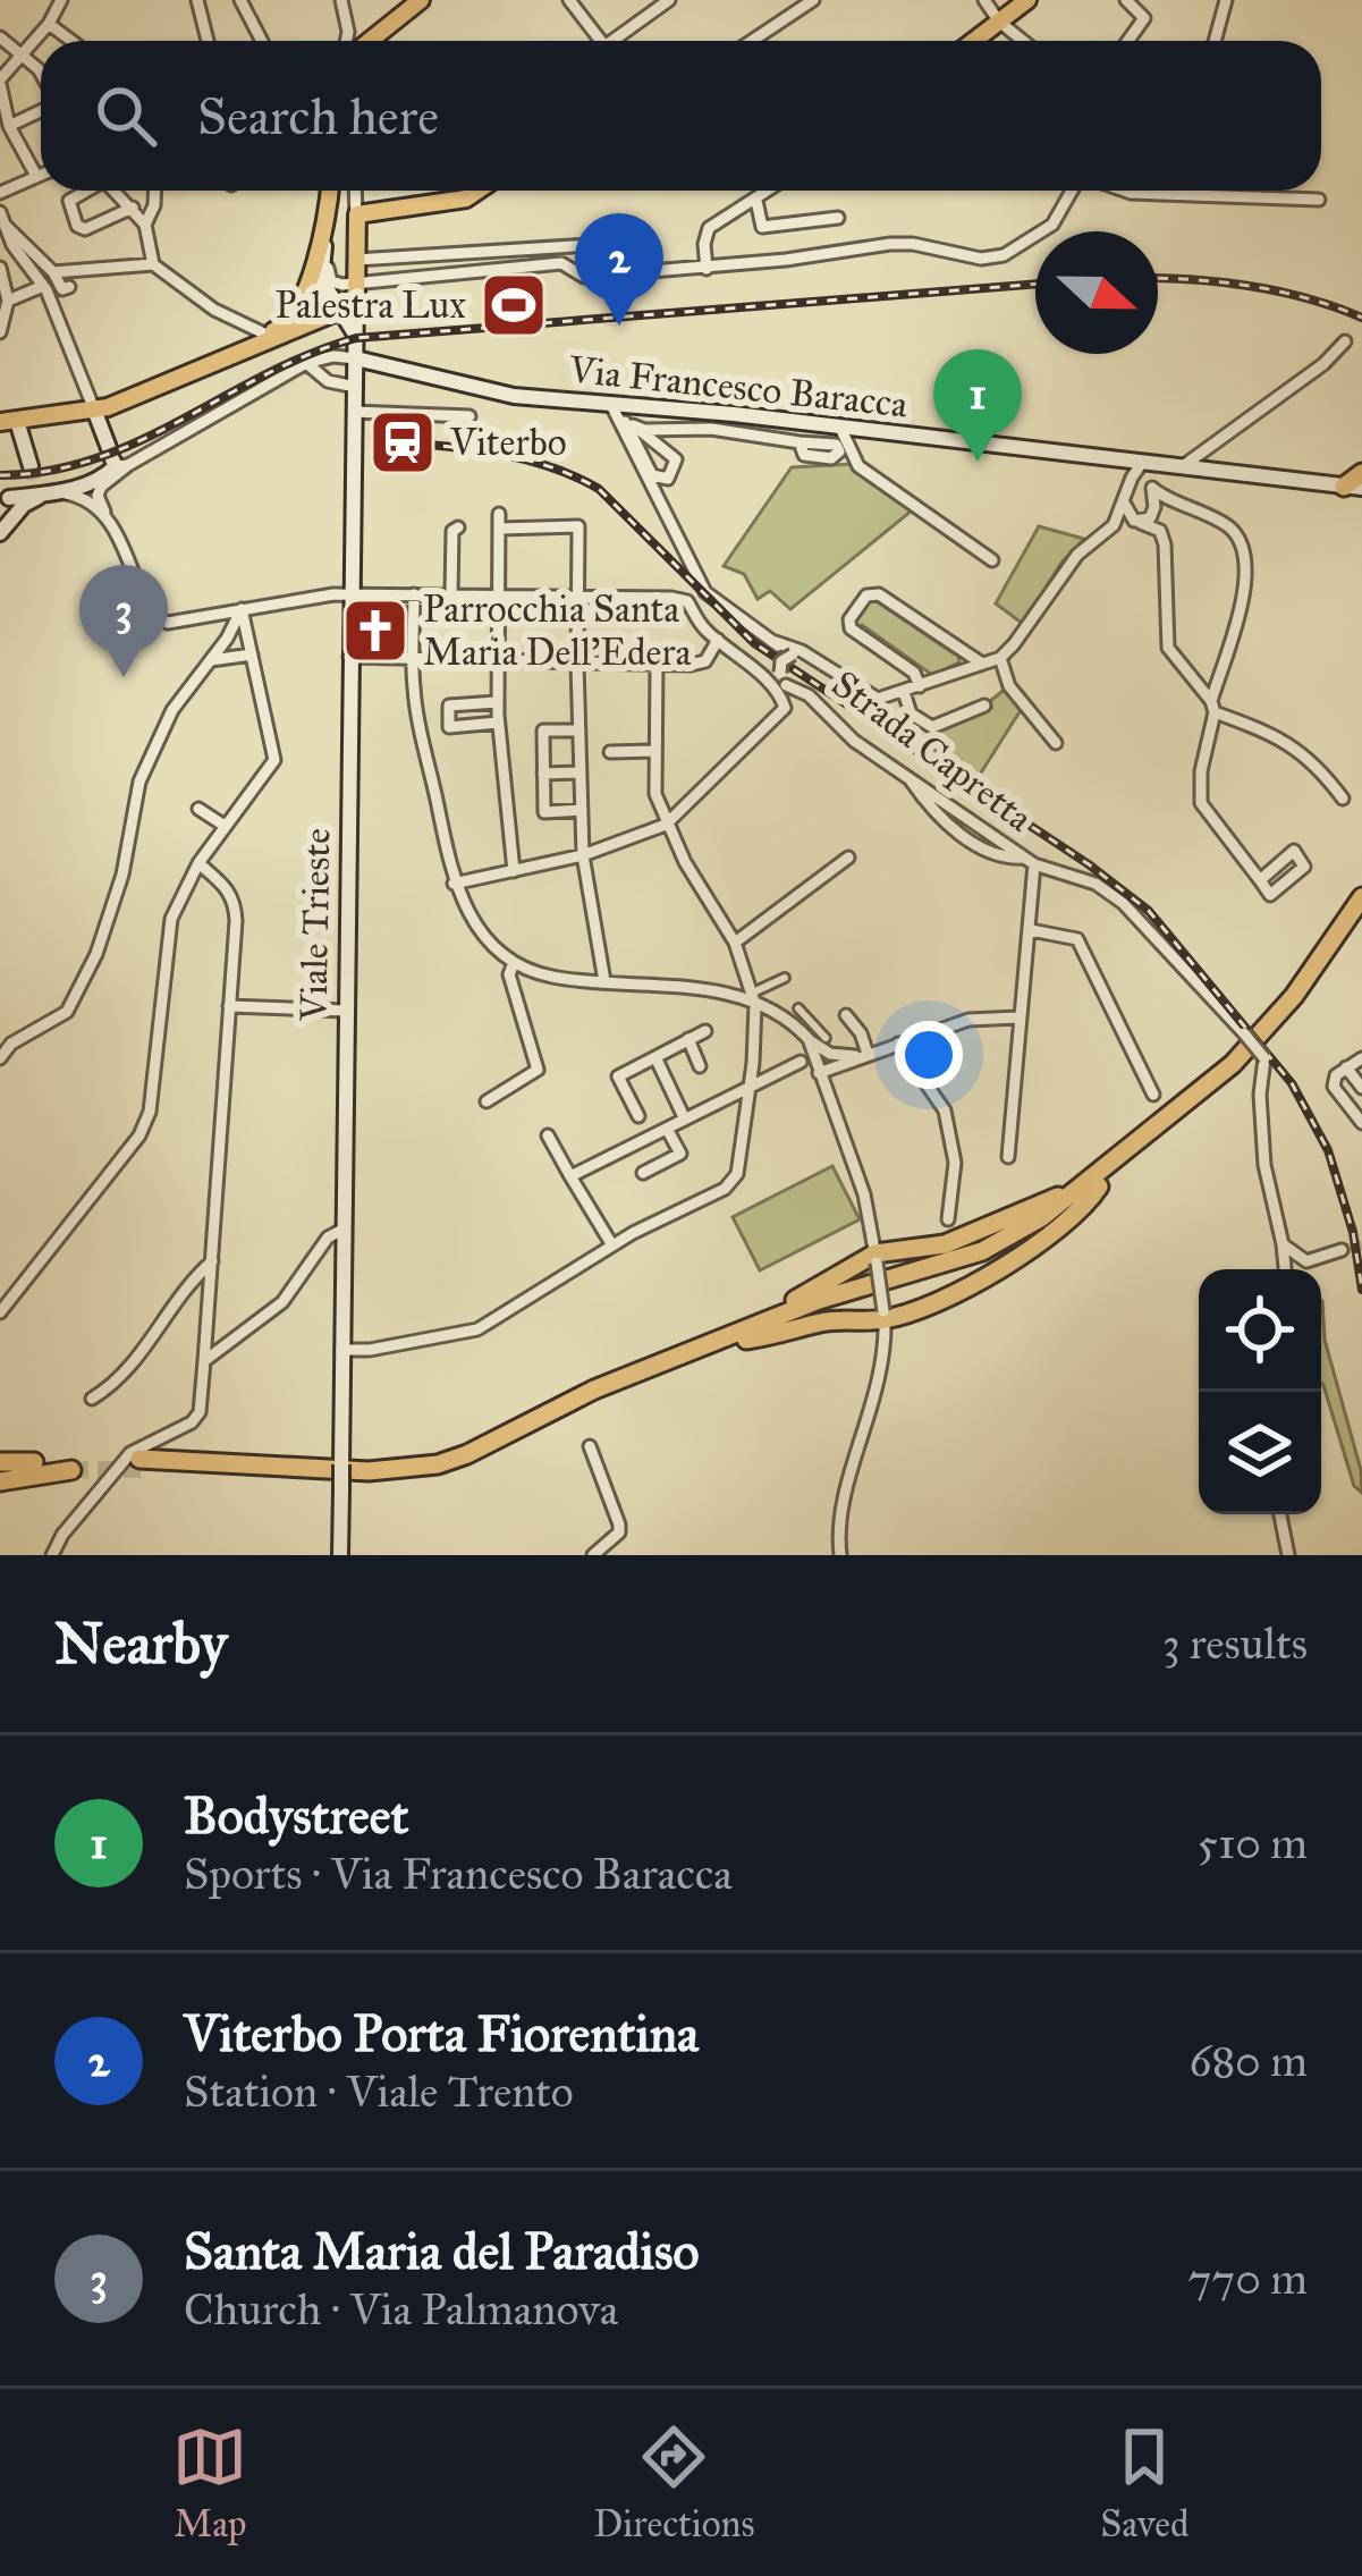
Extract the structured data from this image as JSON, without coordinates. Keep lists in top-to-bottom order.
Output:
{
  "streets": {
    "main road": ["Via Francesco Baracca", "Viale Trieste"],
    "street": ["Strada Capretta"]
  },
  "crossings": [
    ["Via Francesco Baracca", "Viale Trieste"]
  ],
  "places": {
    "sports": ["Palestra Lux"],
    "station": ["Viterbo"],
    "church": ["Parrocchia Santa Maria Dell'Edera"]
  },
  "north": "right",
  "page": {
    "search": "Search here",
    "pins": ["2", "1", "3"],
    "heading": ["Nearby", "3 results"],
    "list": [
      {
        "mark": "1",
        "name": "Bodystreet",
        "note": "Sports · Via Francesco Baracca",
        "value": "510 m"
      },
      {
        "mark": "2",
        "name": "Viterbo Porta Fiorentina",
        "note": "Station · Viale Trento",
        "value": "680 m"
      },
      {
        "mark": "3",
        "name": "Santa Maria del Paradiso",
        "note": "Church · Via Palmanova",
        "value": "770 m"
      }
    ],
    "nav": ["Map", "Directions", "Saved"]
  }
}
